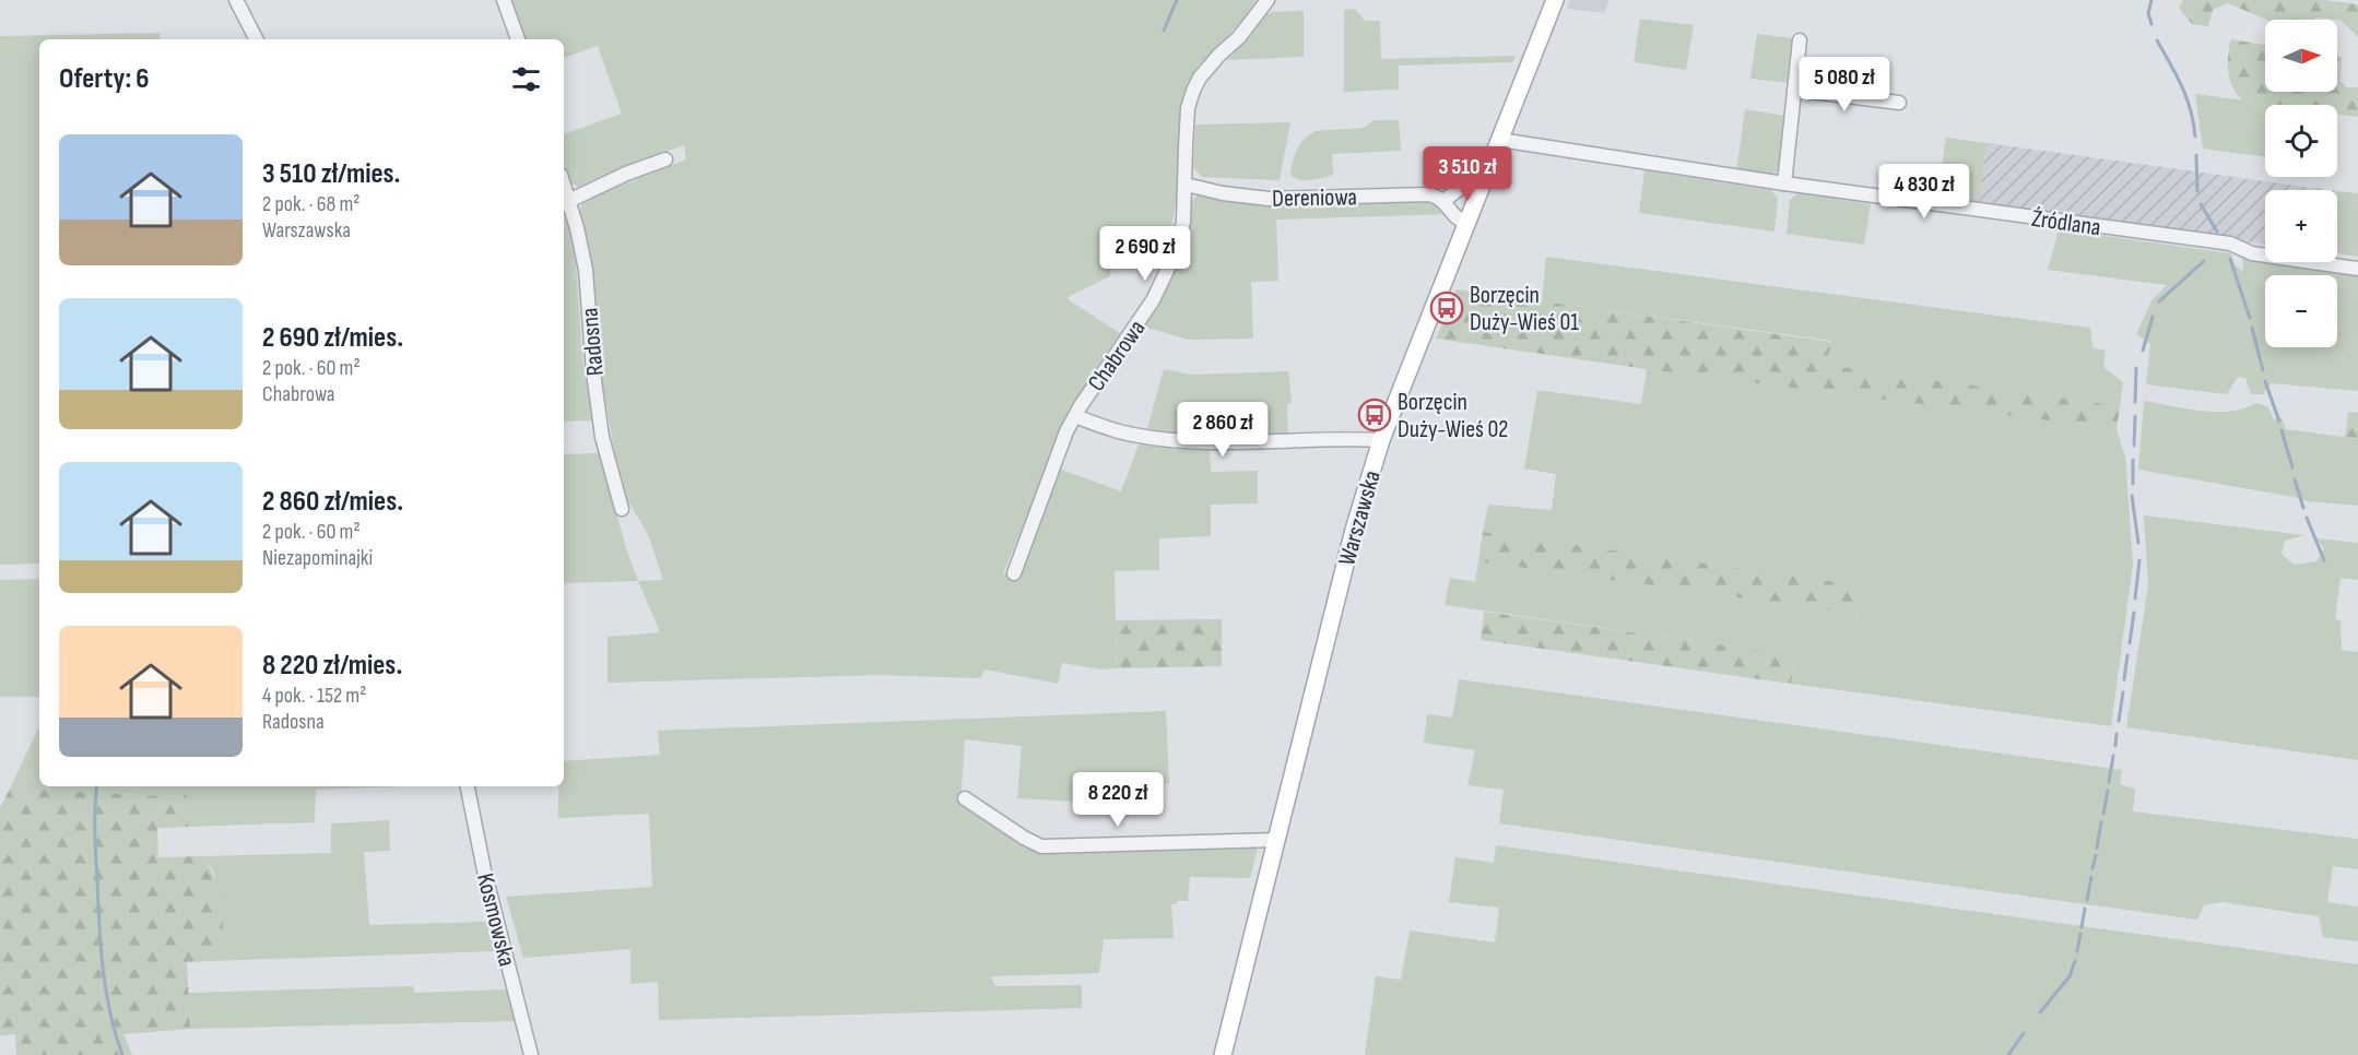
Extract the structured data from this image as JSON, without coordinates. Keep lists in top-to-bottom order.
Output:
{
  "streets": {
    "main road": ["Warszawska"],
    "street": [
      "Dereniowa",
      "Źródlana",
      "Radosna",
      "Chabrowa",
      "Kosmowska"
    ]
  },
  "crossings": [
    ["Dereniowa", "Chabrowa"],
    ["Źródlana", "Warszawska"]
  ],
  "places": {
    "bus stop": ["Borzęcin Duży-Wieś 01", "Borzęcin Duży-Wieś 02"]
  },
  "north": "right",
  "page": {
    "map_buttons": ["+", "−"],
    "heading": "Oferty: 6",
    "price": [
      "5 080 zł",
      "3 510 zł",
      "4 830 zł",
      "2 690 zł",
      "2 860 zł",
      "8 220 zł"
    ],
    "list": [
      {
        "name": "3 510 zł/mies.",
        "note": "2 pok. · 68 m² · Warszawska"
      },
      {
        "name": "2 690 zł/mies.",
        "note": "2 pok. · 60 m² · Chabrowa"
      },
      {
        "name": "2 860 zł/mies.",
        "note": "2 pok. · 60 m² · Niezapominajki"
      },
      {
        "name": "8 220 zł/mies.",
        "note": "4 pok. · 152 m² · Radosna"
      }
    ]
  }
}
